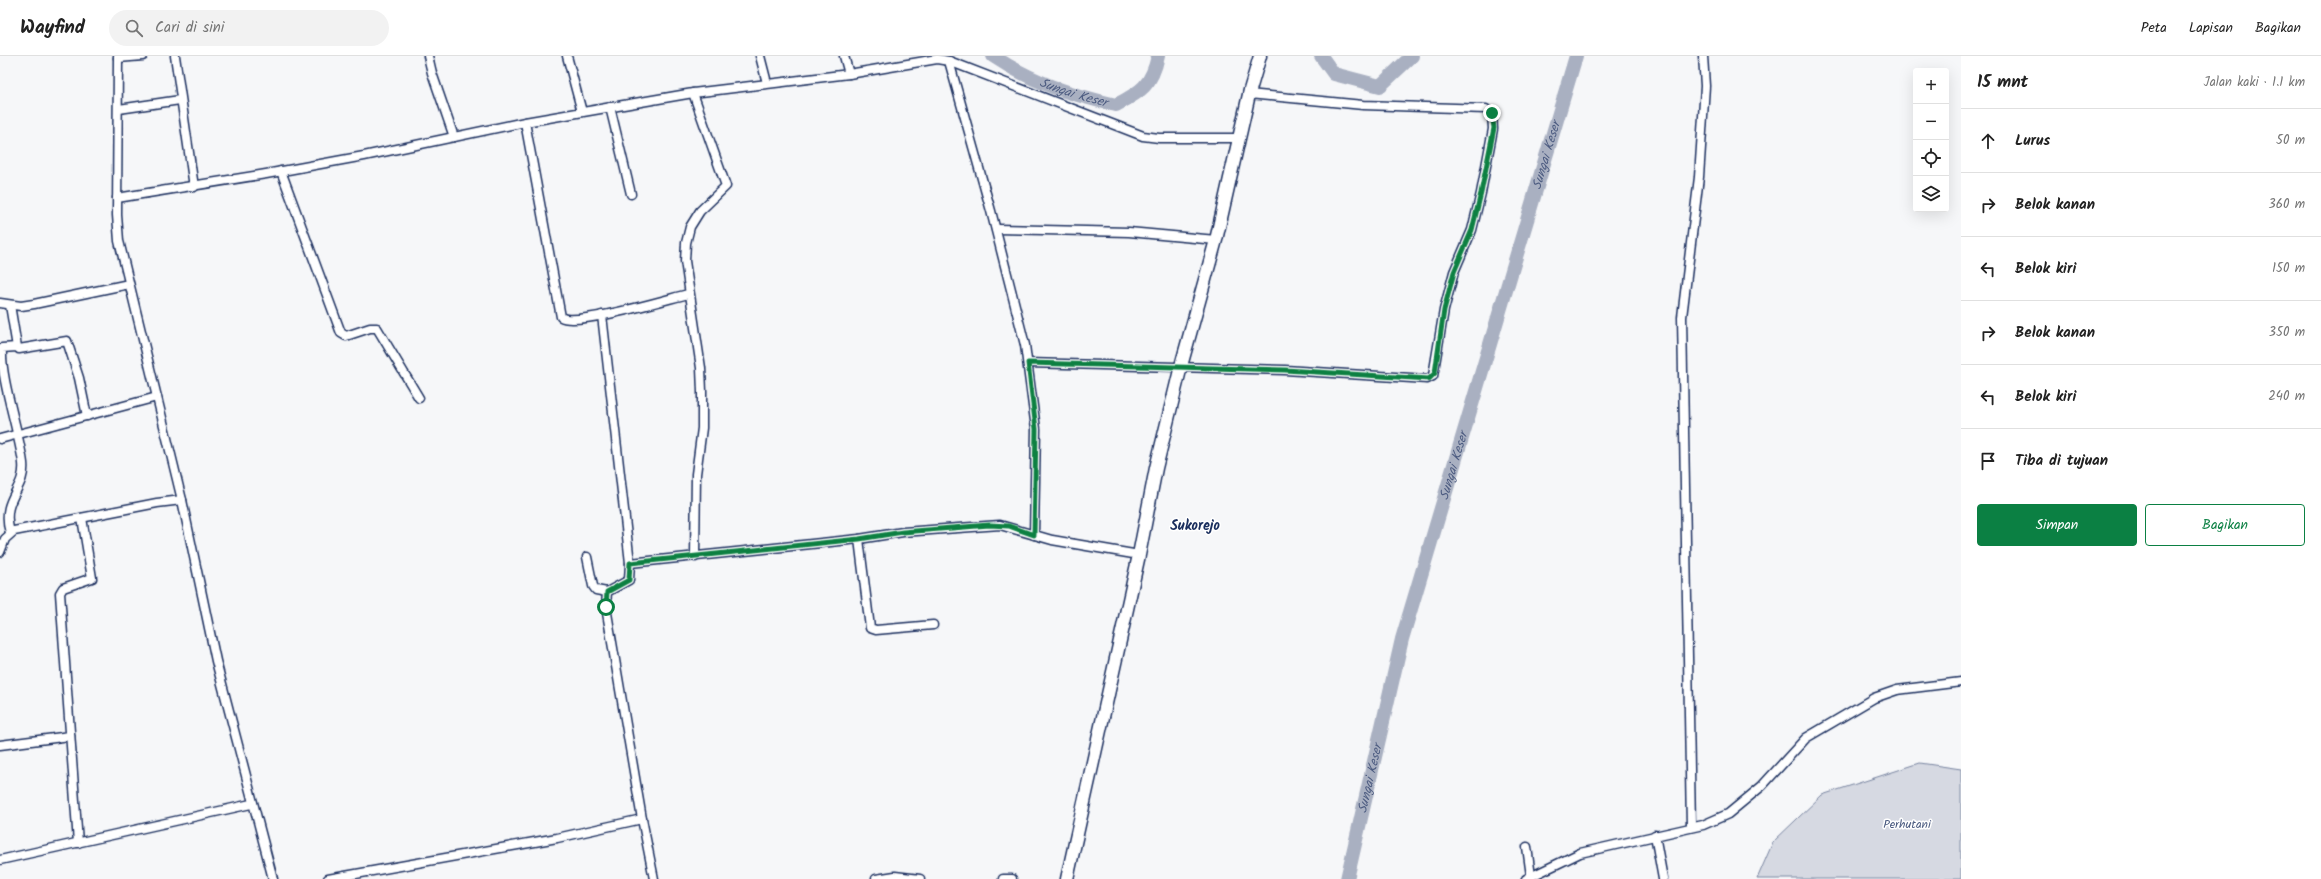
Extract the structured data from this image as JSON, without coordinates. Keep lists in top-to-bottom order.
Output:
{
  "districts": ["Sukorejo"],
  "water": ["Sungai Keser"],
  "parks": ["Perhutani"],
  "page": {
    "header": "Wayfind",
    "search": "Cari di sini",
    "nav": ["Peta", "Lapisan", "Bagikan"],
    "heading": ["15 mnt", "Jalan kaki · 1.1 km"],
    "map_buttons": ["+", "−"],
    "list": [
      ["Lurus", "50 m"],
      ["Belok kanan", "360 m"],
      ["Belok kiri", "150 m"],
      ["Belok kanan", "350 m"],
      ["Belok kiri", "240 m"],
      "Tiba di tujuan"
    ],
    "buttons": ["Simpan", "Bagikan"]
  }
}
